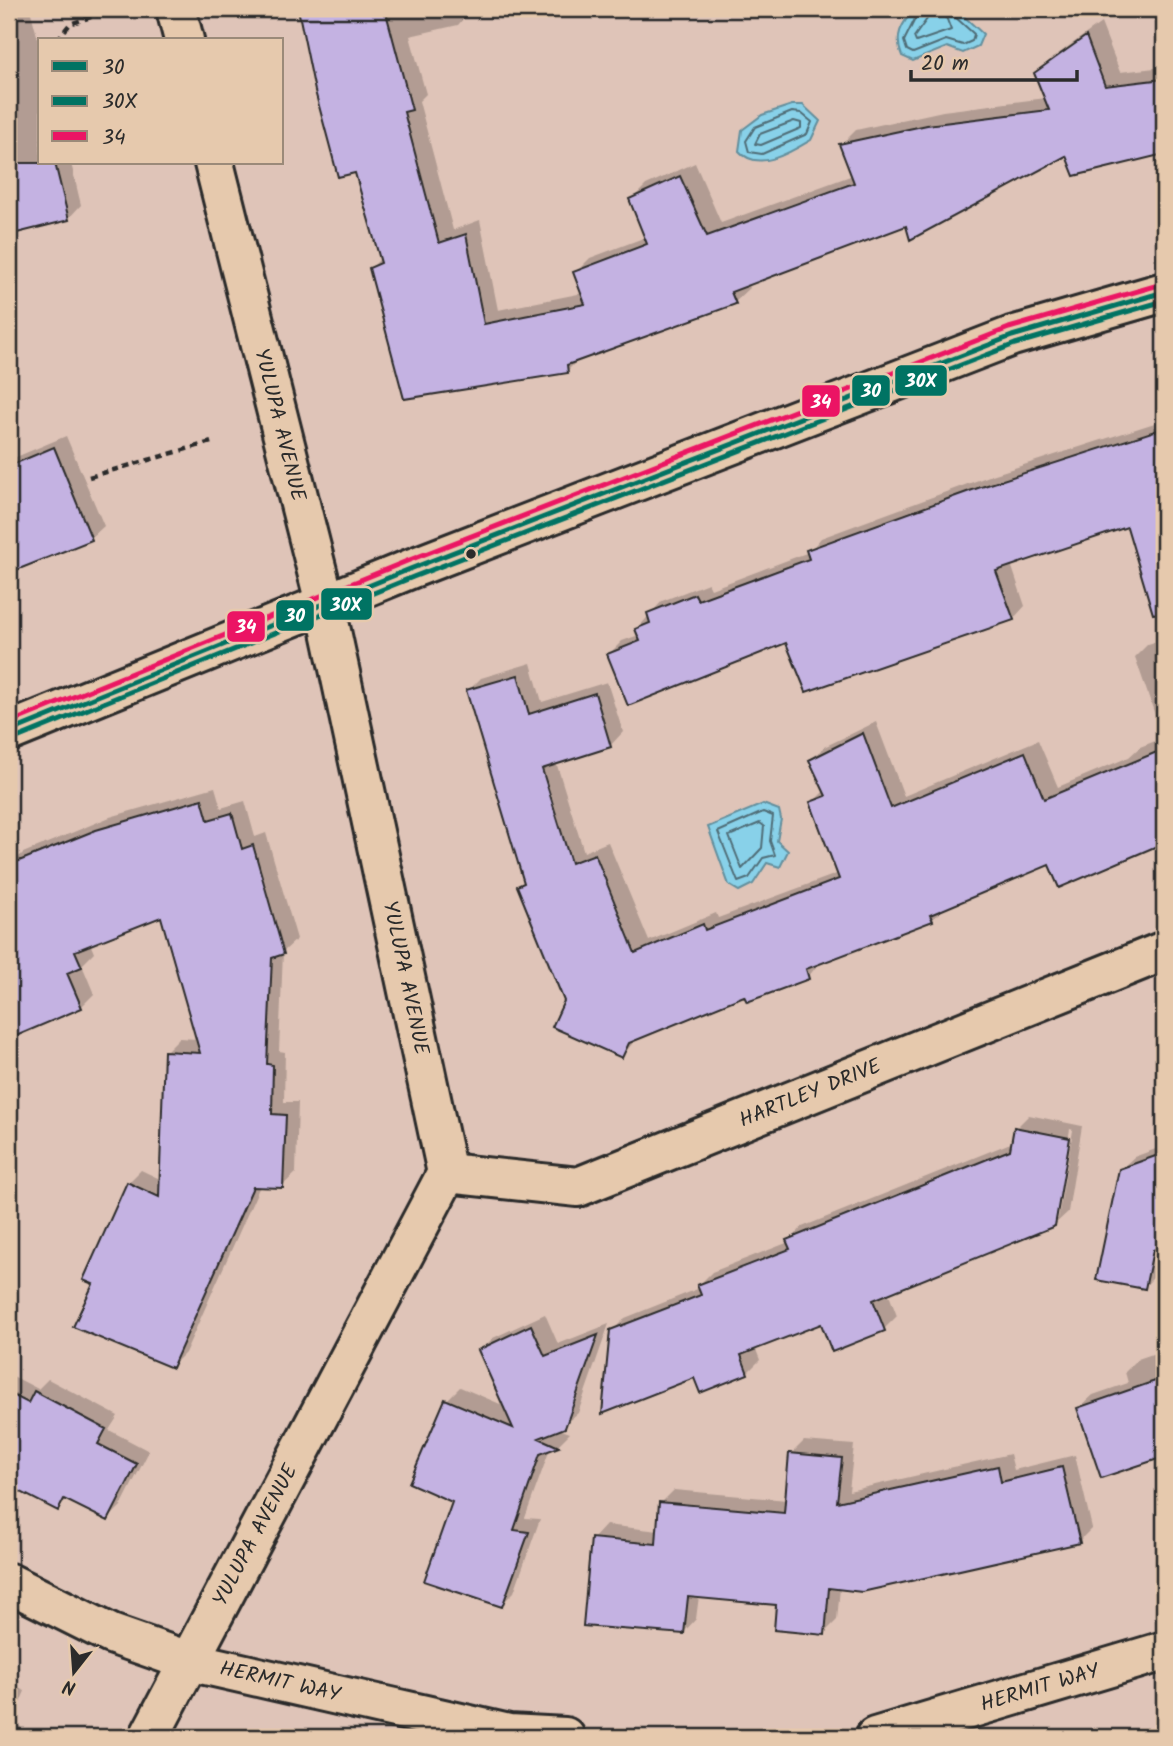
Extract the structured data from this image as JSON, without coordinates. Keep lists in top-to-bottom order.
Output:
{
  "streets": {
    "street": ["YULUPA AVENUE", "HARTLEY DRIVE", "HERMIT WAY"]
  },
  "crossings": [
    ["YULUPA AVENUE", "HARTLEY DRIVE"],
    ["YULUPA AVENUE", "HERMIT WAY"]
  ],
  "lines": ["transit line 34", "transit line 30", "transit line 30X"],
  "legend": ["30", "30X", "34"],
  "scale_bar": "20 m",
  "north": "bottom"
}
